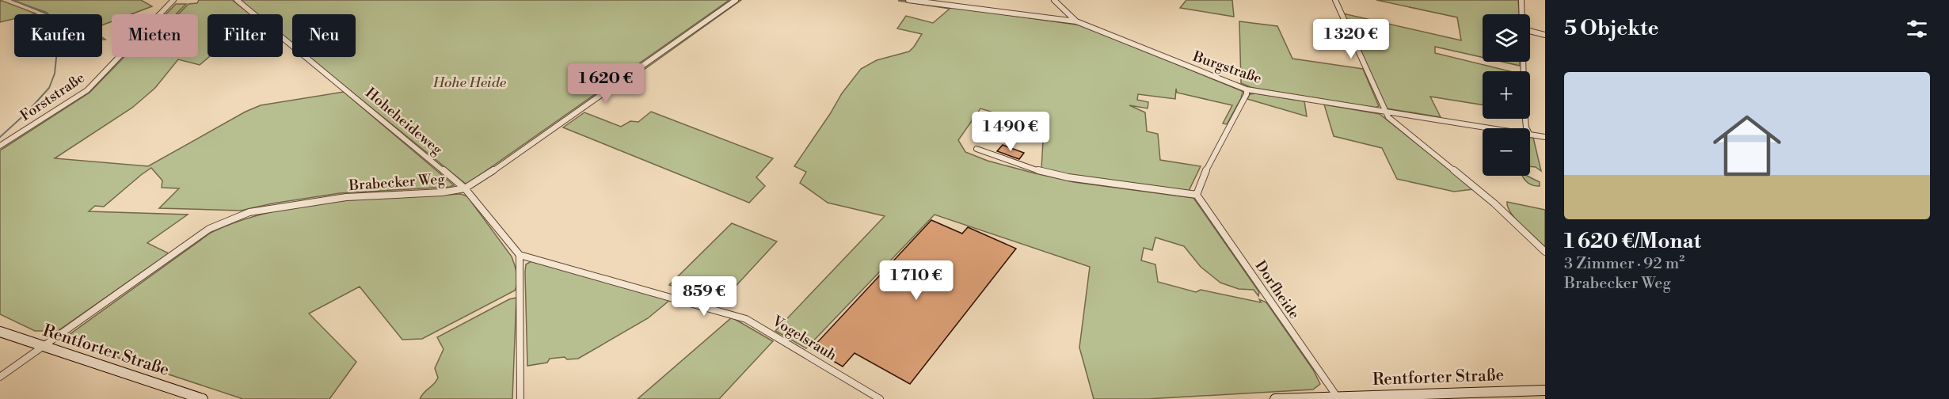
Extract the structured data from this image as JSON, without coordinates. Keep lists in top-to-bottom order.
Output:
{
  "streets": {
    "main road": ["Rentforter Straße"],
    "street": [
      "Burgstraße",
      "Forststraße",
      "Hoheheideweg",
      "Brabecker Weg",
      "Dorfheide",
      "Vogelsrauh"
    ]
  },
  "crossings": [
    ["Hoheheideweg", "Brabecker Weg"],
    ["Hoheheideweg", "Vogelsrauh"],
    ["Brabecker Weg", "Rentforter Straße"],
    ["Dorfheide", "Rentforter Straße"]
  ],
  "parks": ["Hohe Heide"],
  "page": {
    "heading": "5 Objekte",
    "map_buttons": ["+", "−"],
    "chip": [
      "Kaufen",
      "Mieten",
      "Filter",
      "Neu"
    ],
    "price": [
      "1 320 €",
      "1 620 €",
      "1 490 €",
      "1 710 €",
      "859 €"
    ],
    "list": [
      {
        "name": "1 620 €/Monat",
        "note": "3 Zimmer · 92 m² · Brabecker Weg"
      }
    ]
  }
}
